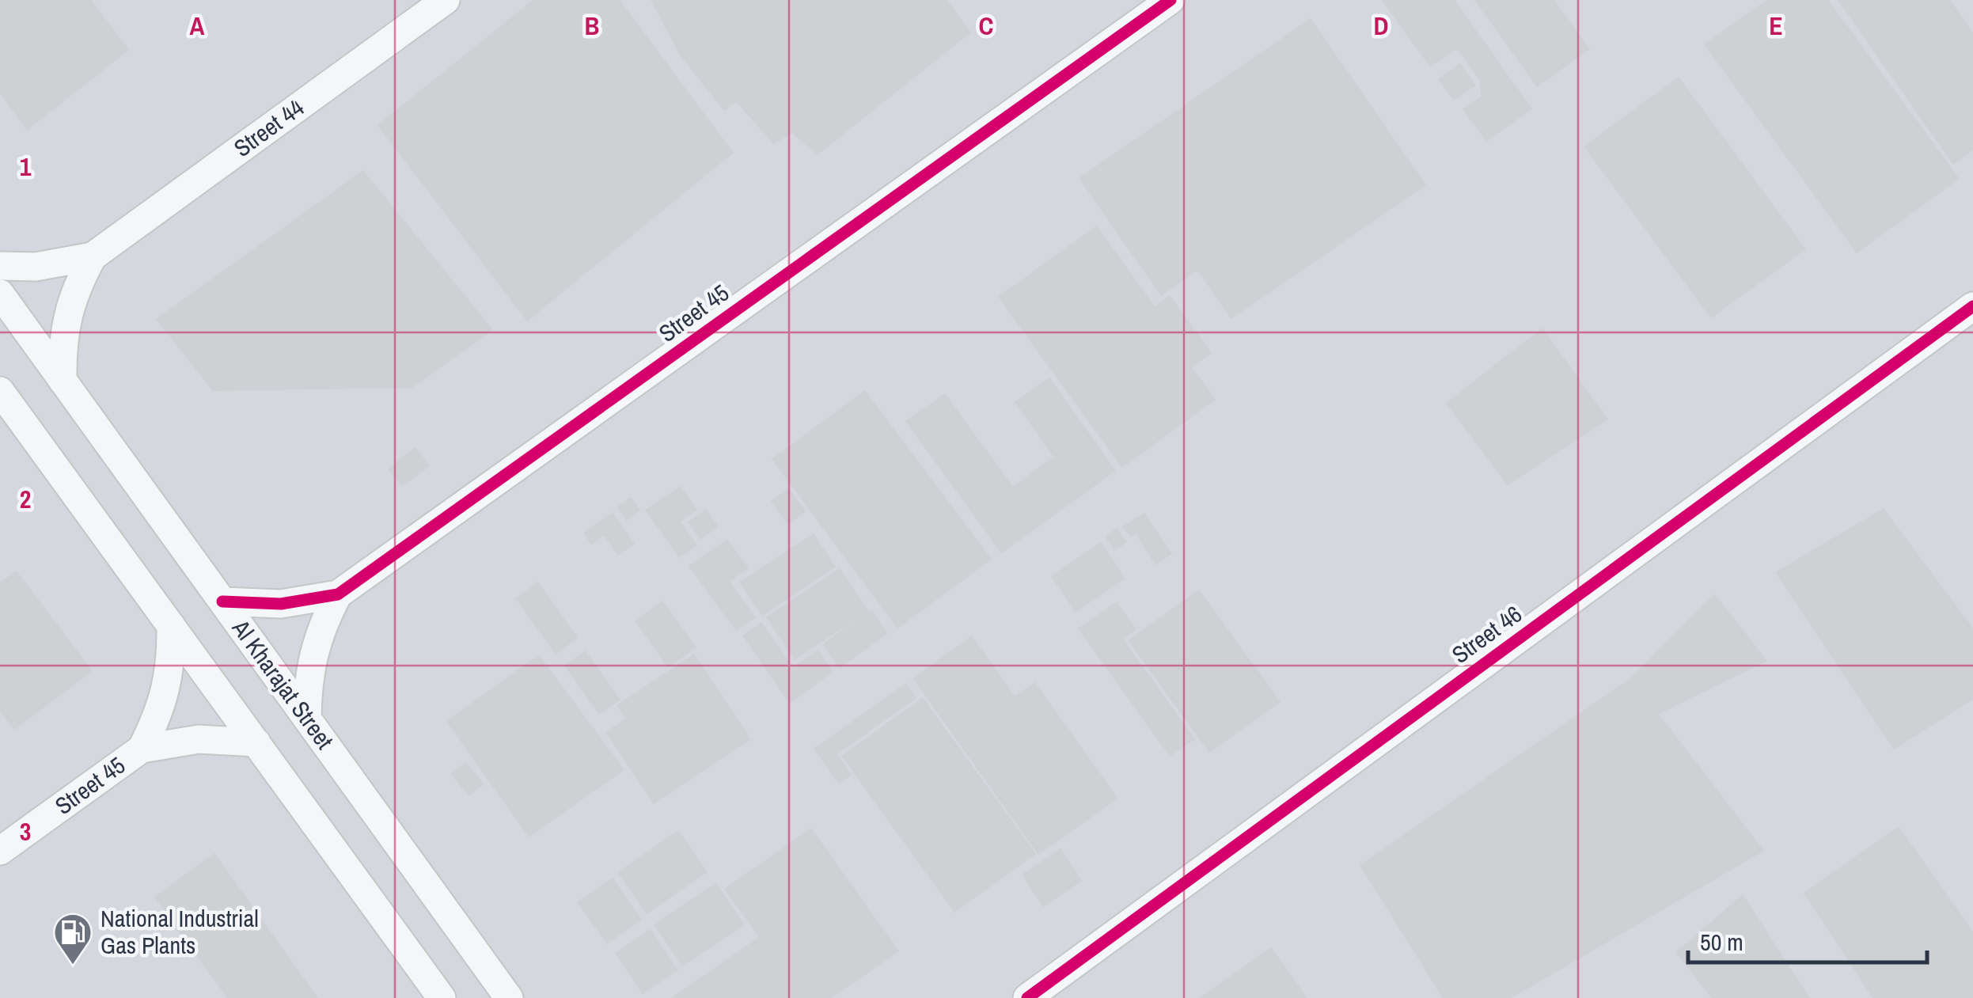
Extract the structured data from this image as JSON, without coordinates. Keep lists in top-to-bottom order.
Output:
{
  "streets": {
    "street": [
      "Street 44",
      "Street 45",
      "Street 46",
      "Al Kharajat Street"
    ]
  },
  "crossings": [
    ["Street 44", "Al Kharajat Street"],
    ["Street 45", "Al Kharajat Street"]
  ],
  "places": {
    "fuel station": ["National Industrial Gas Plants"]
  },
  "scale_bar": "50 m",
  "grid": {
    "columns": [
      "A",
      "B",
      "C",
      "D",
      "E"
    ],
    "rows": ["1", "2", "3"]
  }
}
